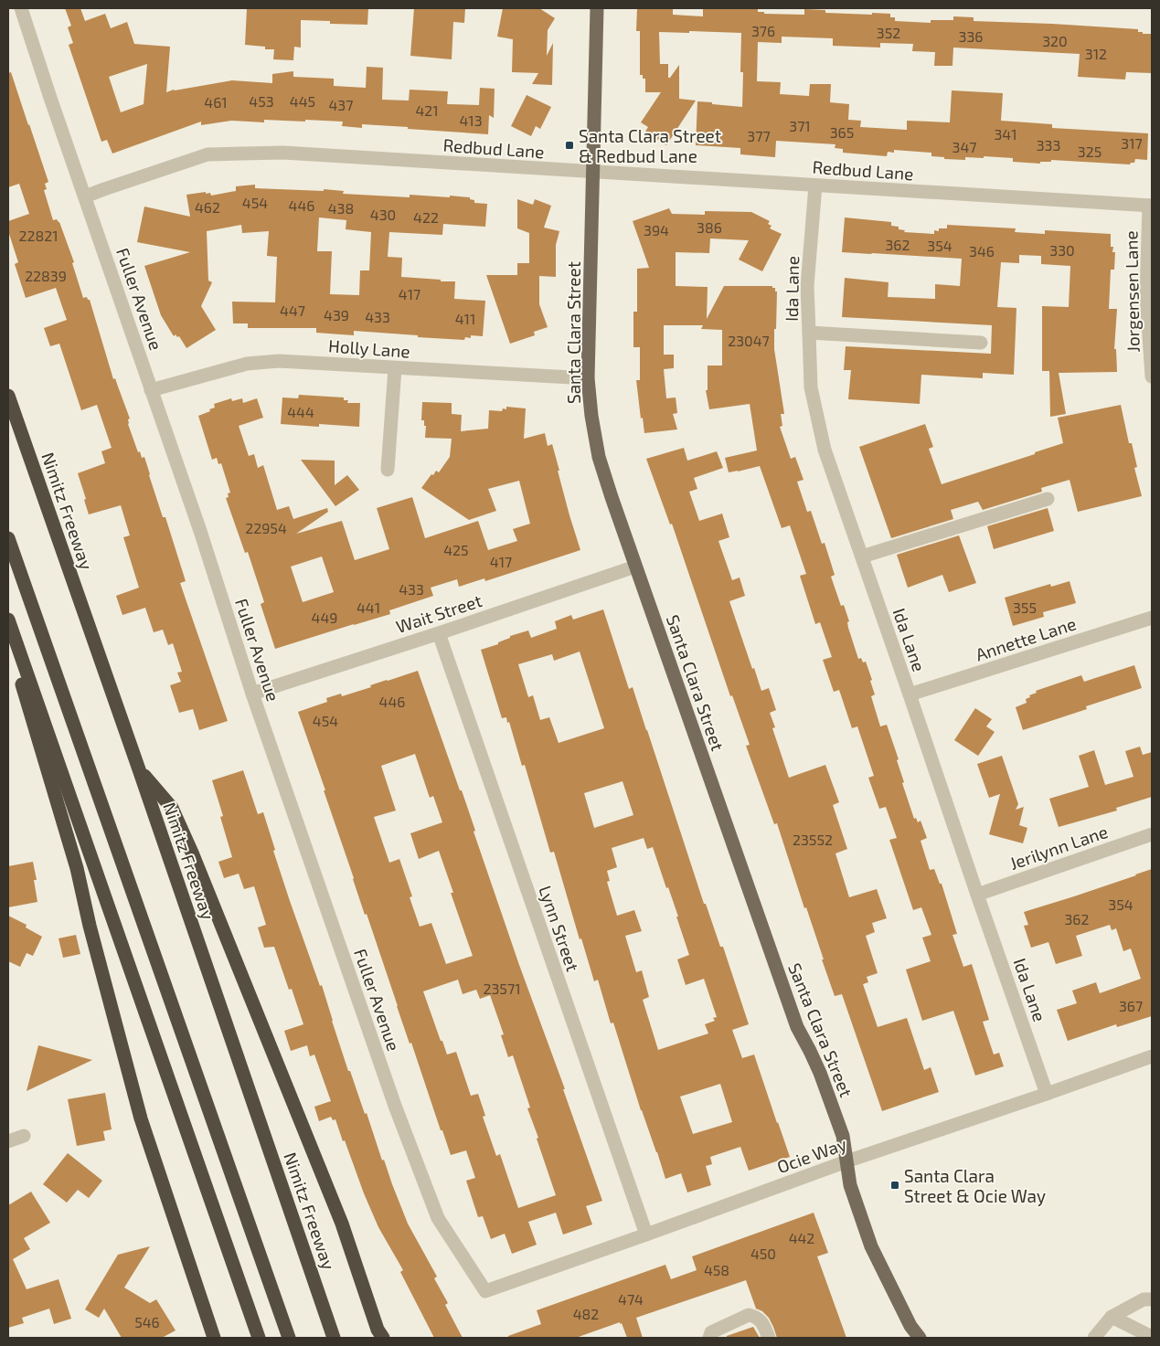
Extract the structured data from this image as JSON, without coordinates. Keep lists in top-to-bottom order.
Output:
{
  "streets": {
    "highway": ["Nimitz Freeway"],
    "main road": ["Santa Clara Street"],
    "street": [
      "Redbud Lane",
      "Ida Lane",
      "Jorgensen Lane",
      "Fuller Avenue",
      "Holly Lane",
      "Wait Street",
      "Annette Lane",
      "Jerilynn Lane",
      "Lynn Street",
      "Ocie Way"
    ]
  },
  "crossings": [
    ["Redbud Lane", "Ida Lane"],
    ["Redbud Lane", "Jorgensen Lane"],
    ["Redbud Lane", "Fuller Avenue"],
    ["Redbud Lane", "Santa Clara Street"],
    ["Ida Lane", "Annette Lane"],
    ["Ida Lane", "Jerilynn Lane"],
    ["Ida Lane", "Ocie Way"],
    ["Fuller Avenue", "Holly Lane"],
    ["Fuller Avenue", "Wait Street"],
    ["Fuller Avenue", "Ocie Way"],
    ["Santa Clara Street", "Holly Lane"],
    ["Santa Clara Street", "Wait Street"],
    ["Santa Clara Street", "Ocie Way"],
    ["Wait Street", "Lynn Street"],
    ["Lynn Street", "Ocie Way"]
  ],
  "places": {
    "transit": ["Santa Clara Street & Redbud Lane", "Santa Clara Street & Ocie Way"]
  },
  "house_numbers": [
    "376",
    "352",
    "336",
    "320",
    "312",
    "453",
    "445",
    "461",
    "437",
    "421",
    "413",
    "371",
    "365",
    "341",
    "377",
    "317",
    "333",
    "347",
    "325",
    "454",
    "446",
    "462",
    "438",
    "430",
    "422",
    "386",
    "394",
    "22821",
    "362",
    "354",
    "330",
    "346",
    "22839",
    "417",
    "447",
    "439",
    "433",
    "411",
    "23047",
    "444",
    "22954",
    "425",
    "417",
    "433",
    "441",
    "355",
    "449",
    "446",
    "454",
    "23552",
    "354",
    "362",
    "23571",
    "367",
    "442",
    "450",
    "458",
    "474",
    "482",
    "546"
  ]
}
